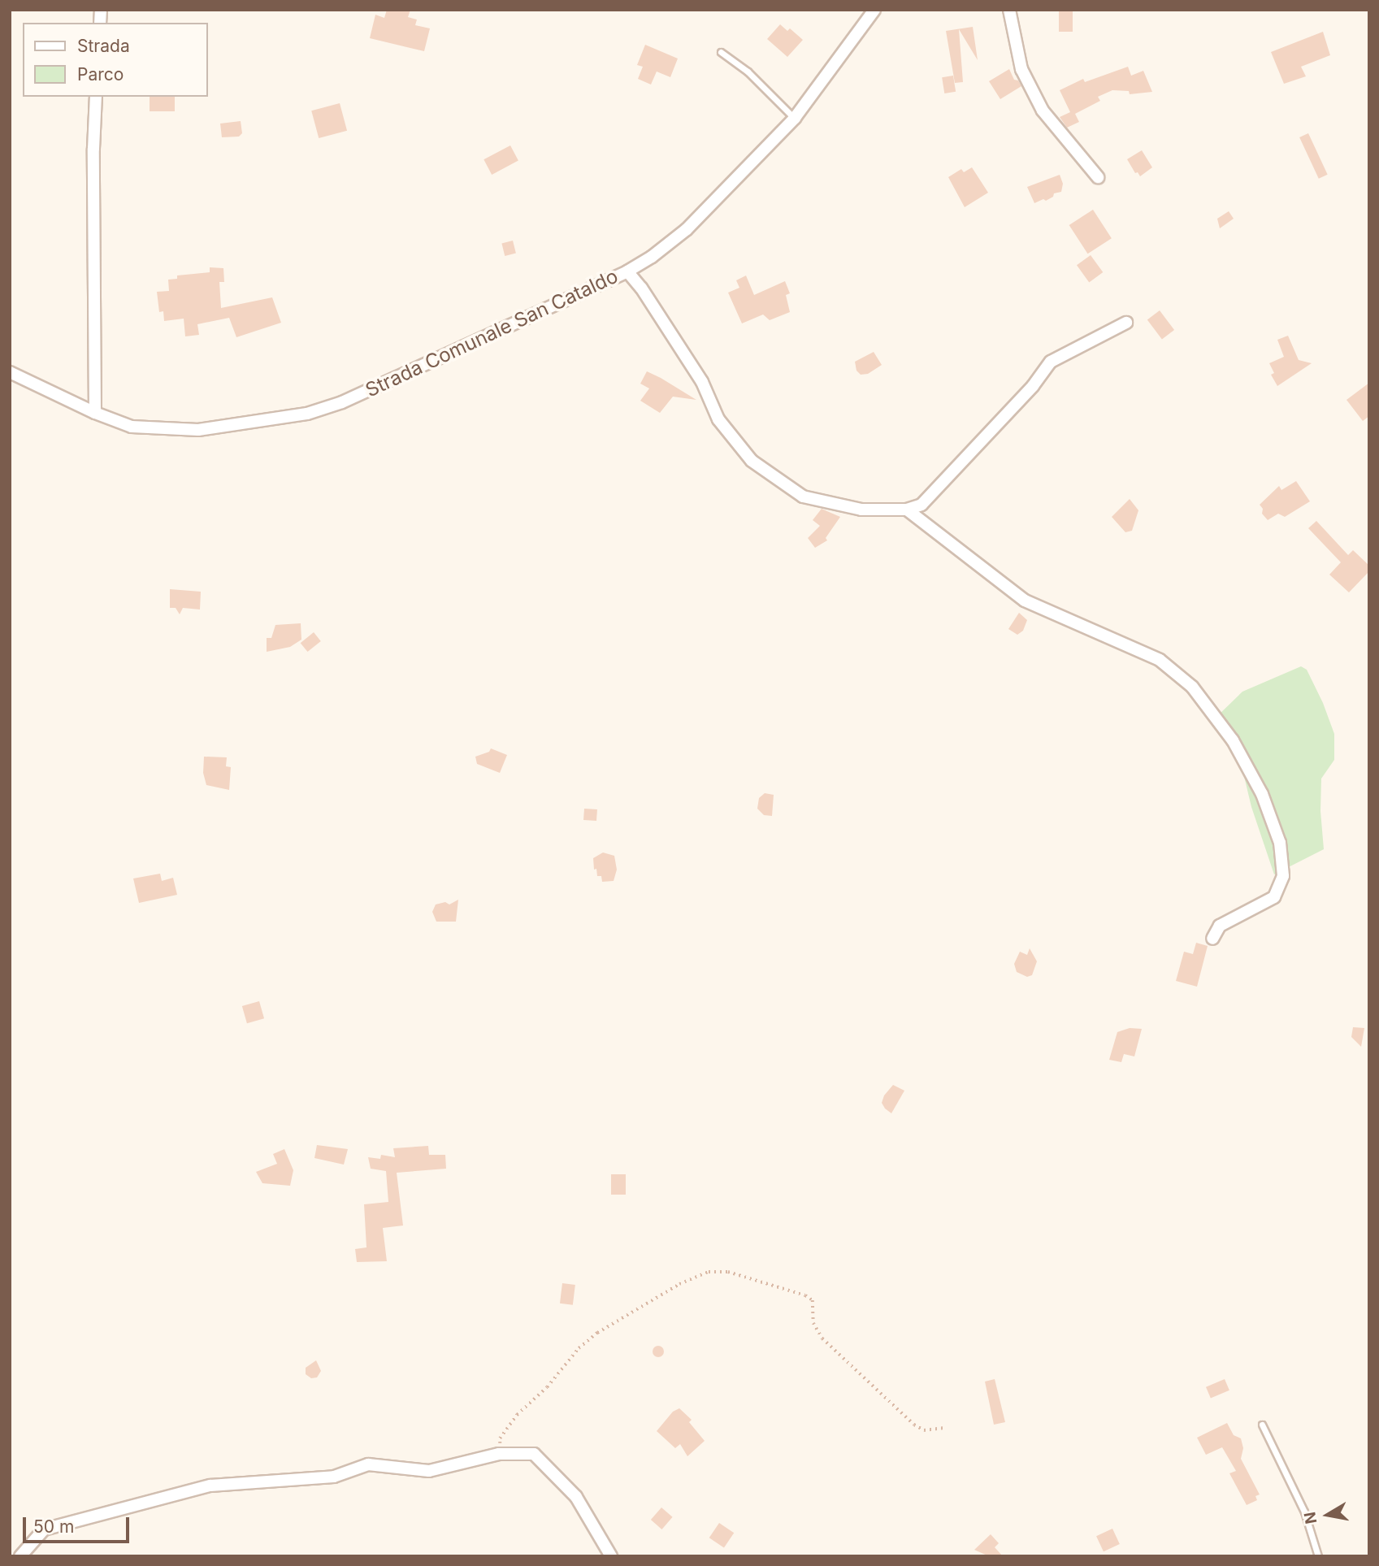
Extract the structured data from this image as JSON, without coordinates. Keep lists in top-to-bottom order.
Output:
{
  "streets": {
    "street": ["Strada Comunale San Cataldo"]
  },
  "legend": ["Strada", "Parco"],
  "scale_bar": "50 m",
  "north": "left"
}
